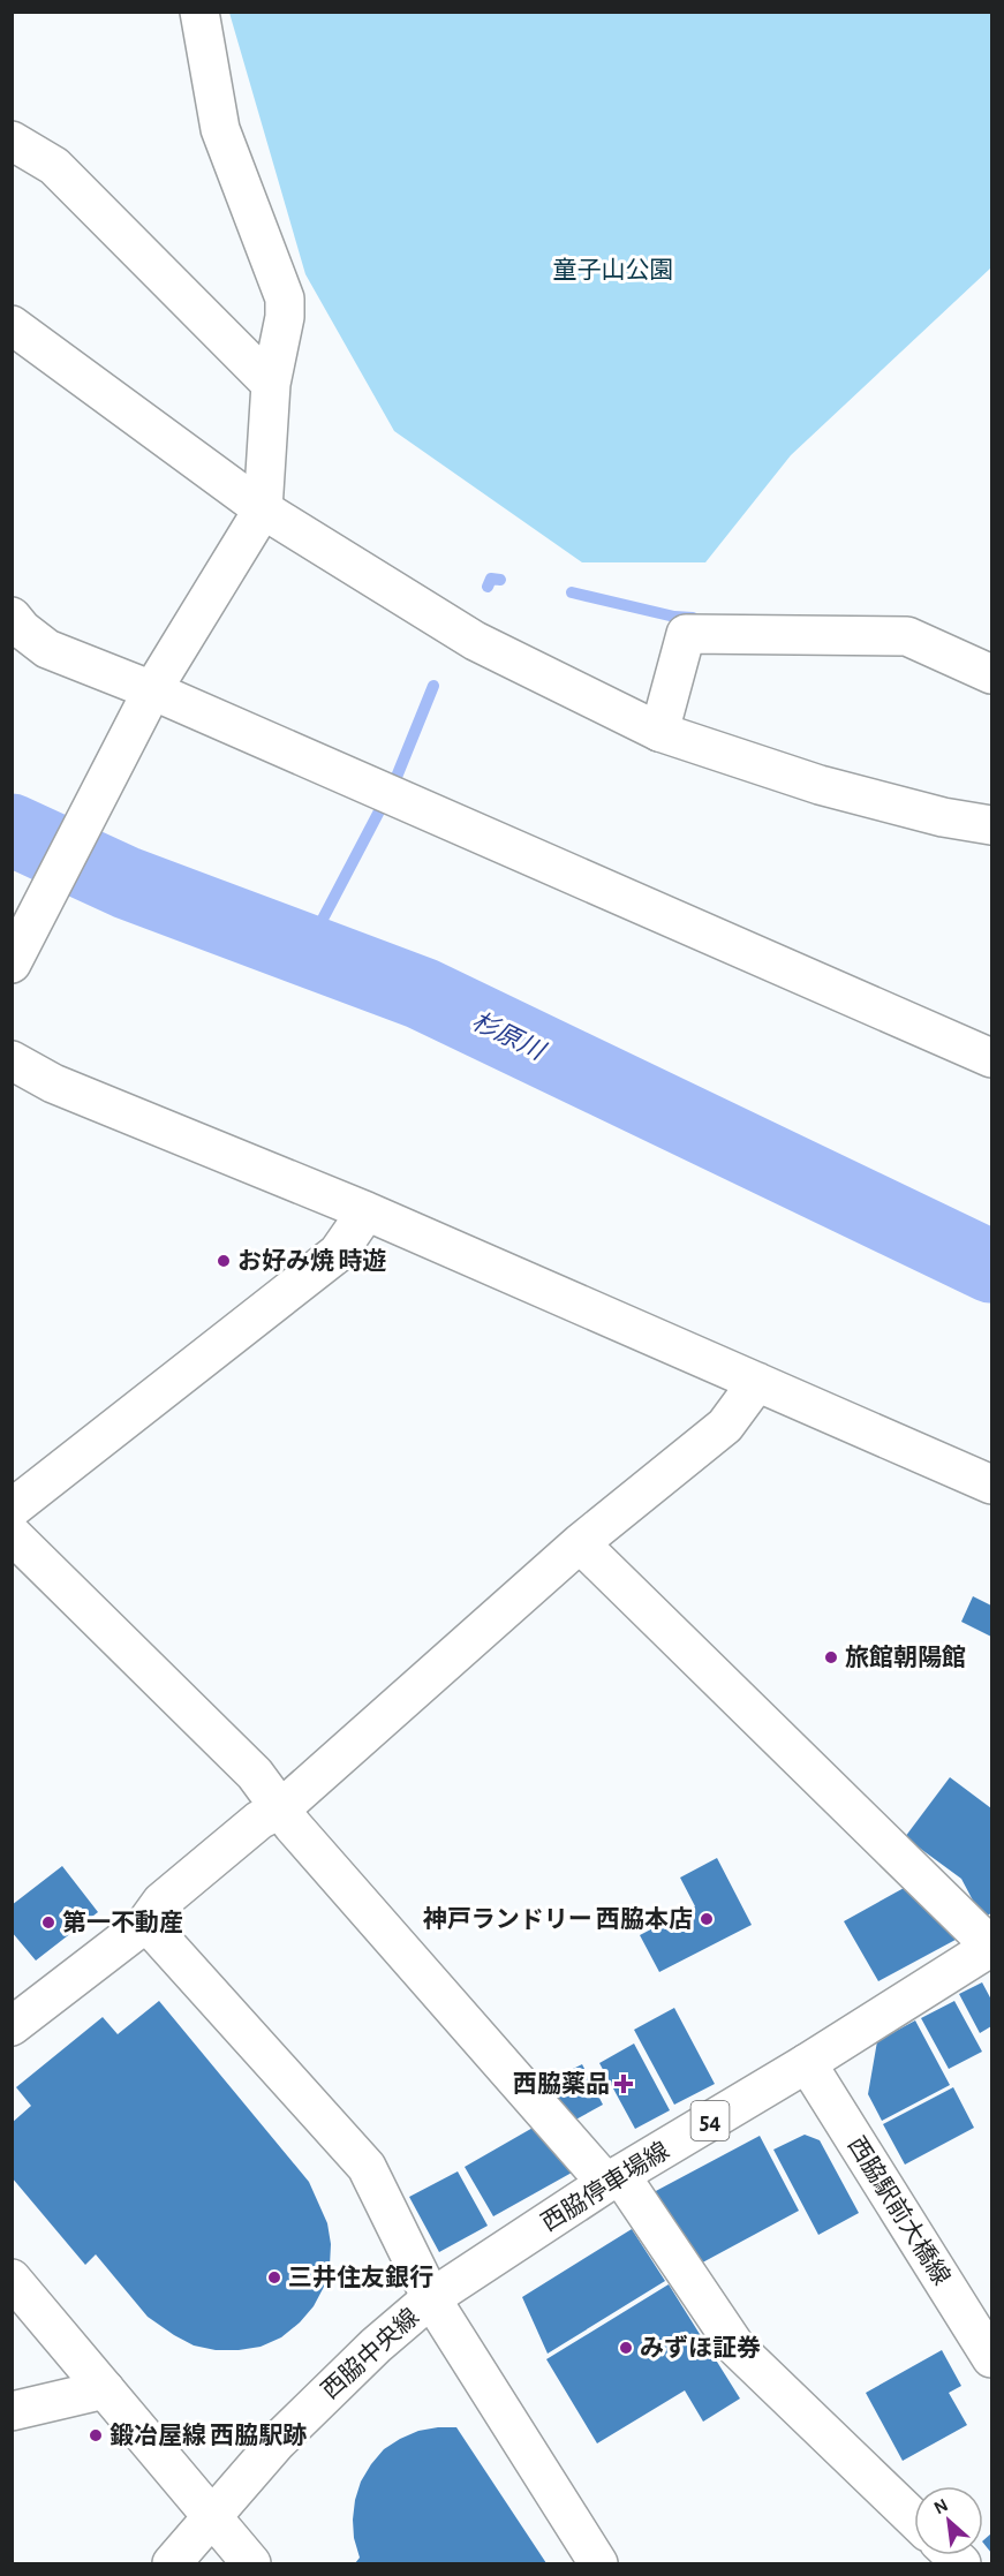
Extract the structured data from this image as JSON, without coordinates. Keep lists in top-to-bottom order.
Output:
{
  "streets": {
    "street": [
      "54",
      "西脇停車場線",
      "西脇駅前大橋線",
      "西脇中央線"
    ]
  },
  "crossings": [
    ["西脇停車場線", "西脇駅前大橋線"],
    ["西脇停車場線", "西脇中央線"]
  ],
  "water": ["杉原川"],
  "parks": ["童子山公園"],
  "places": {
    "other": [
      "お好み焼 時遊",
      "旅館朝陽館",
      "神戸ランドリー 西脇本店",
      "第一不動産",
      "三井住友銀行",
      "みずほ証券",
      "鍛冶屋線 西脇駅跡"
    ],
    "health": ["西脇薬品"]
  },
  "north": "top left"
}
